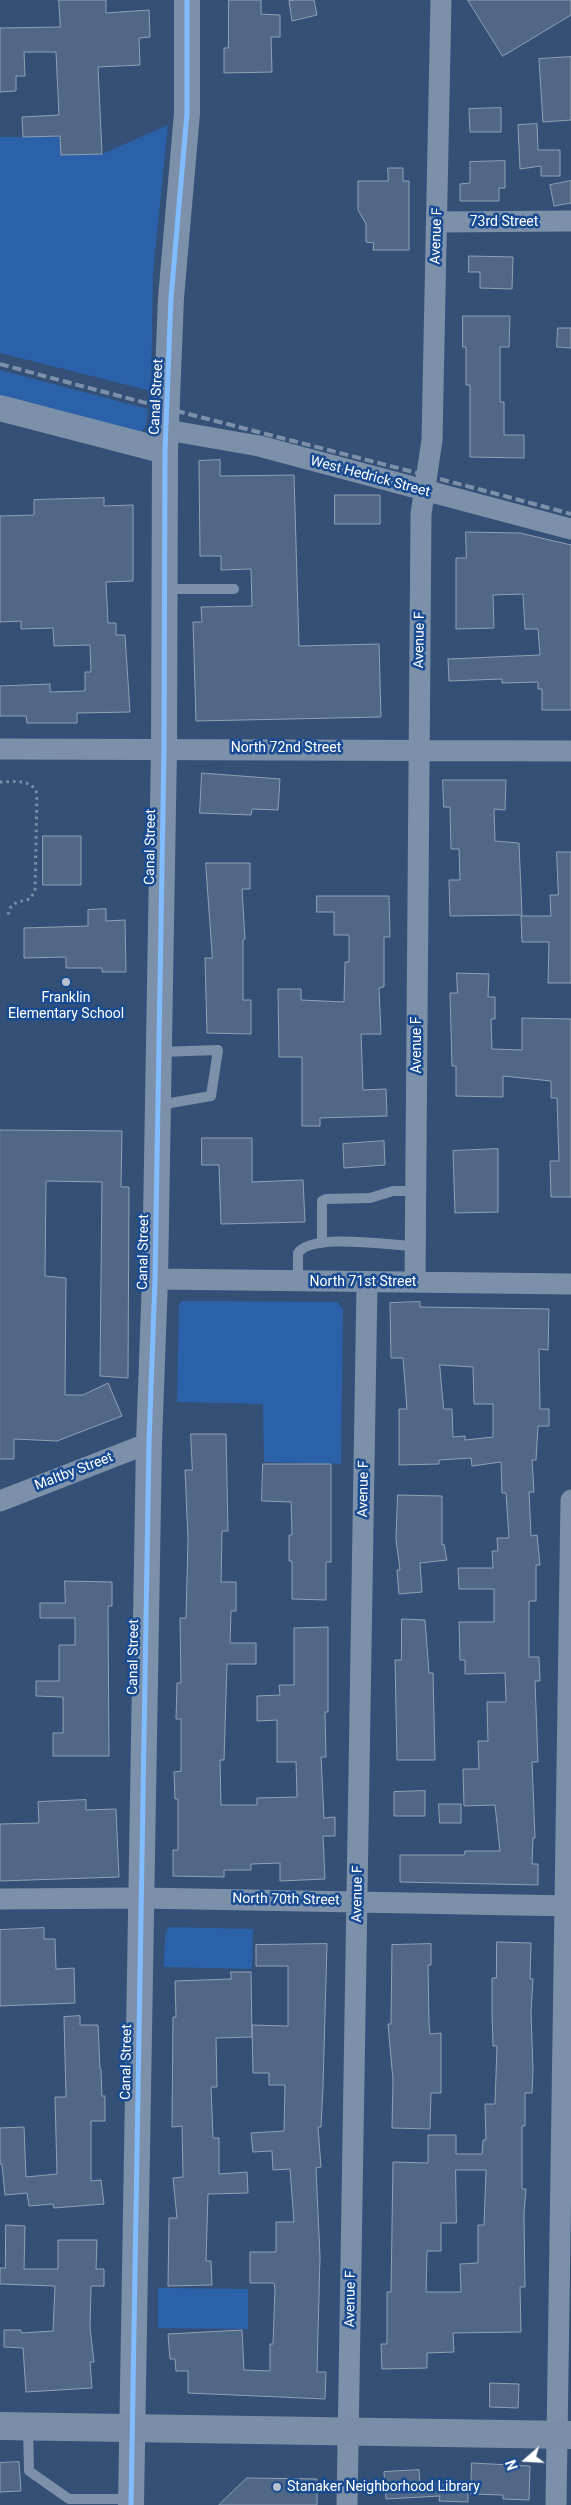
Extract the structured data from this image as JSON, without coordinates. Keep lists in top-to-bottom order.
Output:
{
  "streets": {
    "street": [
      "73rd Street",
      "Avenue F",
      "Canal Street",
      "West Hedrick Street",
      "North 72nd Street",
      "North 71st Street",
      "Maltby Street",
      "North 70th Street"
    ]
  },
  "crossings": [
    ["73rd Street", "Avenue F"],
    ["Avenue F", "West Hedrick Street"],
    ["Avenue F", "North 72nd Street"],
    ["Avenue F", "North 71st Street"],
    ["Avenue F", "North 70th Street"],
    ["Canal Street", "West Hedrick Street"],
    ["Canal Street", "North 72nd Street"],
    ["Canal Street", "North 71st Street"],
    ["Canal Street", "Maltby Street"],
    ["Canal Street", "North 70th Street"]
  ],
  "places": ["Franklin Elementary School", "Stanaker Neighborhood Library"],
  "north": "left"
}
